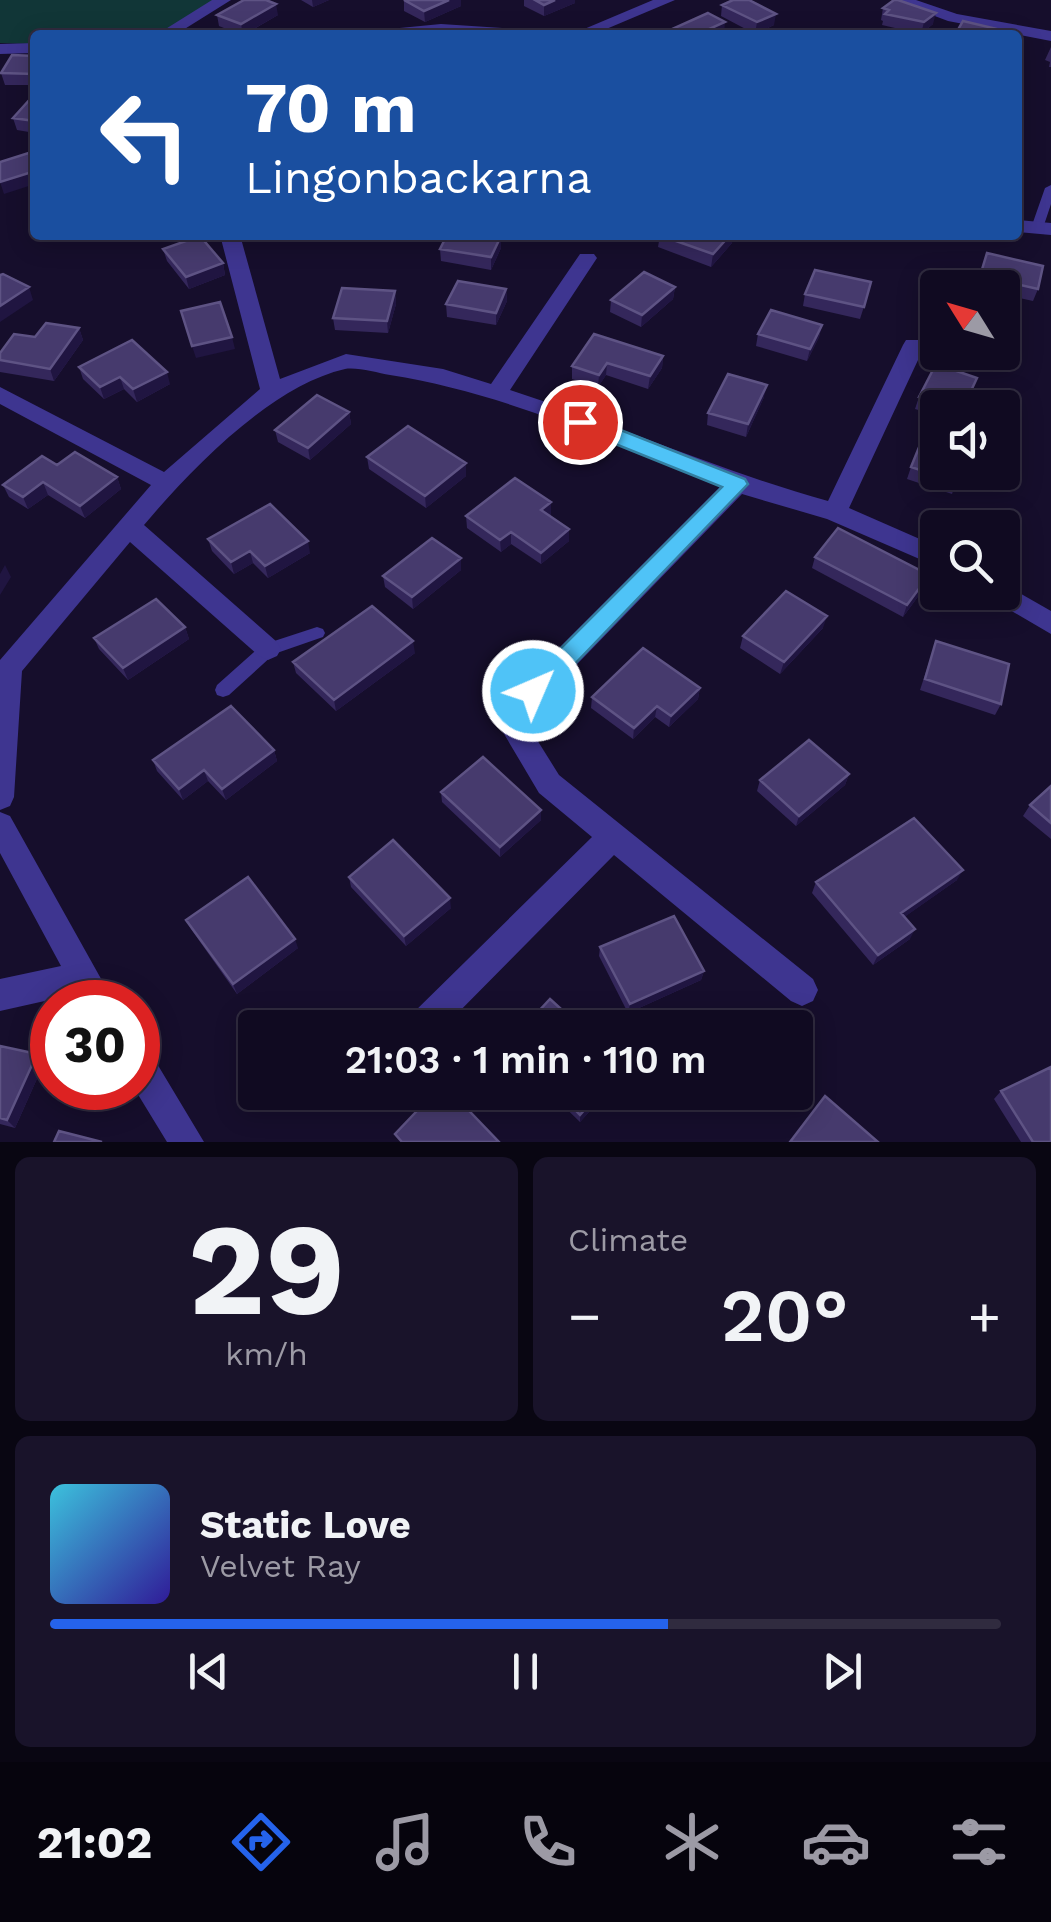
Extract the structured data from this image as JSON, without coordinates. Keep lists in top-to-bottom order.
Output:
{
  "north": "top left",
  "page": {
    "turn": ["70 m", "Lingonbackarna"],
    "limit": "30",
    "trip": "21:03 · 1 min · 110 m",
    "tile": [
      ["29", "km/h"],
      "Climate"
    ],
    "heat": ["−", "20°", "+"],
    "song": ["Static Love", "Velvet Ray"],
    "tabs": "21:02"
  }
}
